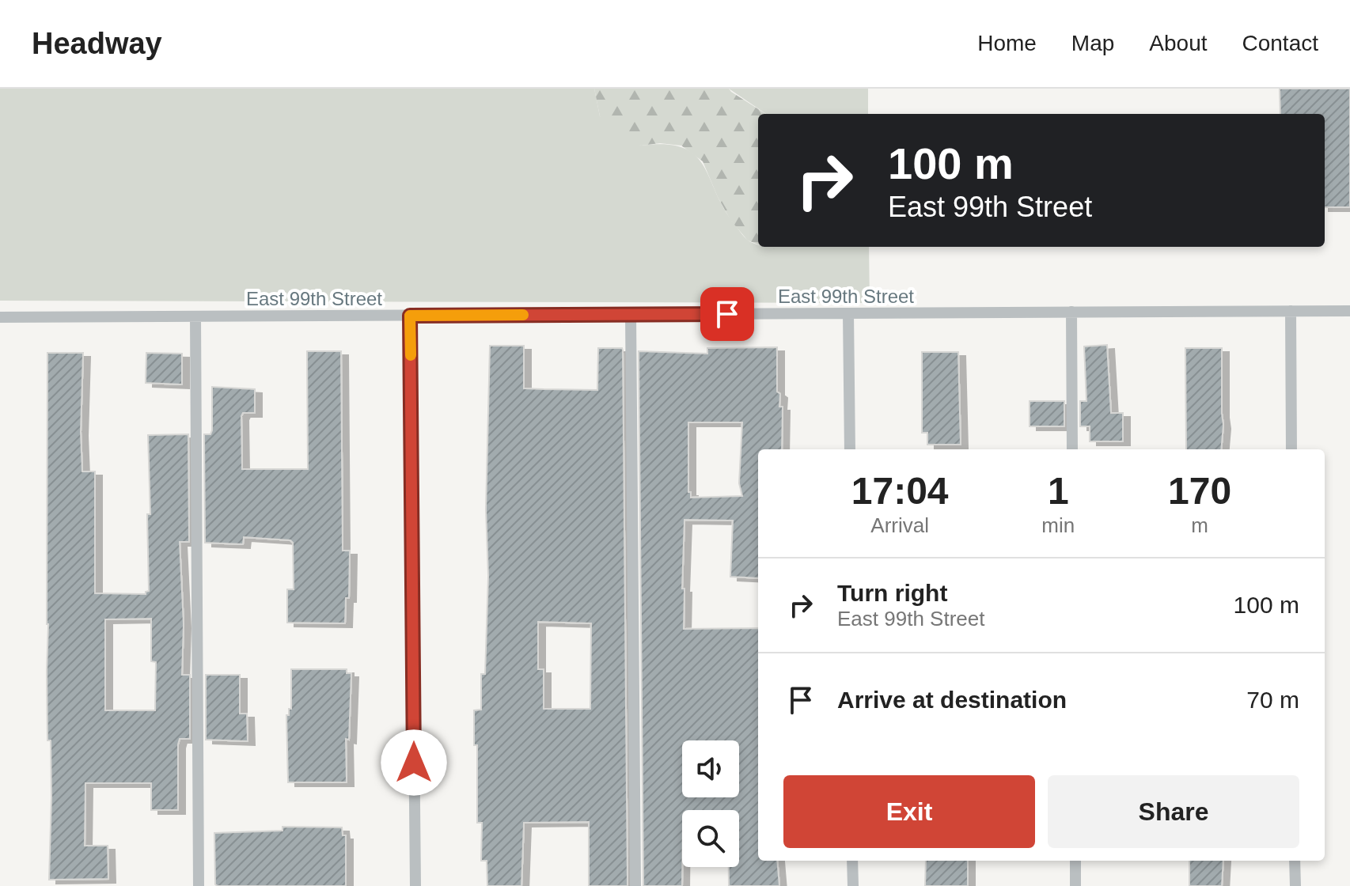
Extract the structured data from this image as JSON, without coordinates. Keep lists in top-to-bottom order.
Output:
{
  "streets": {
    "street": ["East 99th Street"]
  },
  "page": {
    "header": "Headway",
    "nav": [
      "Home",
      "Map",
      "About",
      "Contact"
    ],
    "turn": ["100 m", "East 99th Street"],
    "eta": [
      "17:04",
      "Arrival",
      "1",
      "min",
      "170",
      "m"
    ],
    "list": [
      {
        "name": "Turn right",
        "note": "East 99th Street",
        "value": "100 m"
      },
      {
        "name": "Arrive at destination",
        "value": "70 m"
      }
    ],
    "buttons": ["Exit", "Share"]
  }
}
